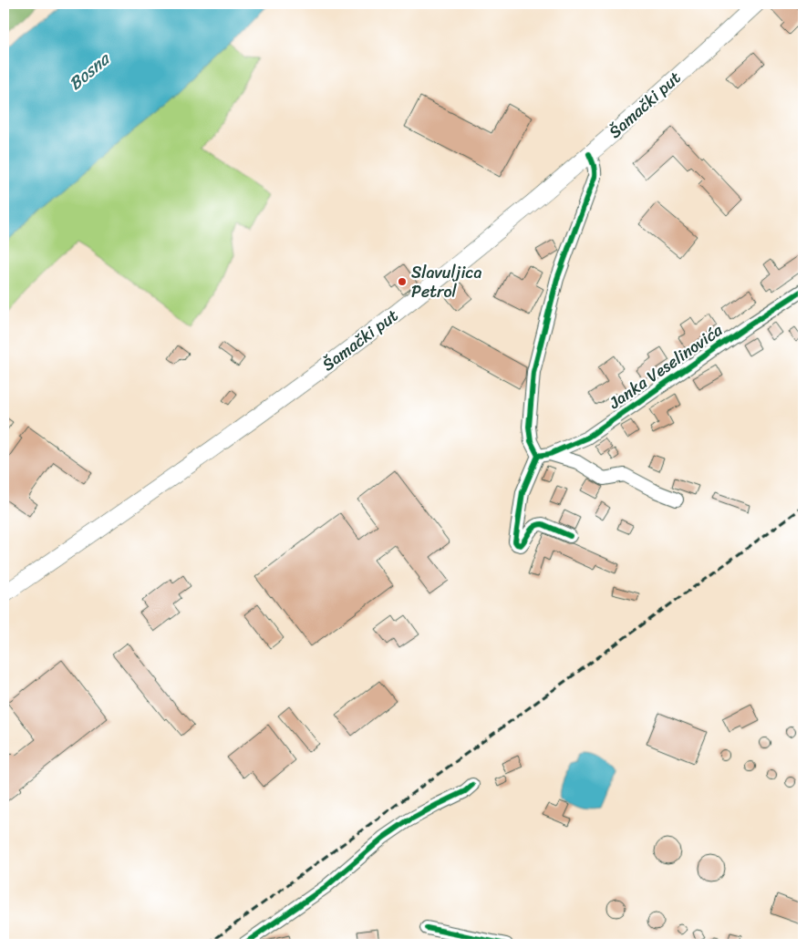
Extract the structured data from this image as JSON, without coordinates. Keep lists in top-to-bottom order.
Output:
{
  "streets": {
    "main road": ["Šamački put"],
    "street": ["Janka Veselinovića"]
  },
  "water": ["Bosna"],
  "places": ["Slavuljica Petrol"]
}
